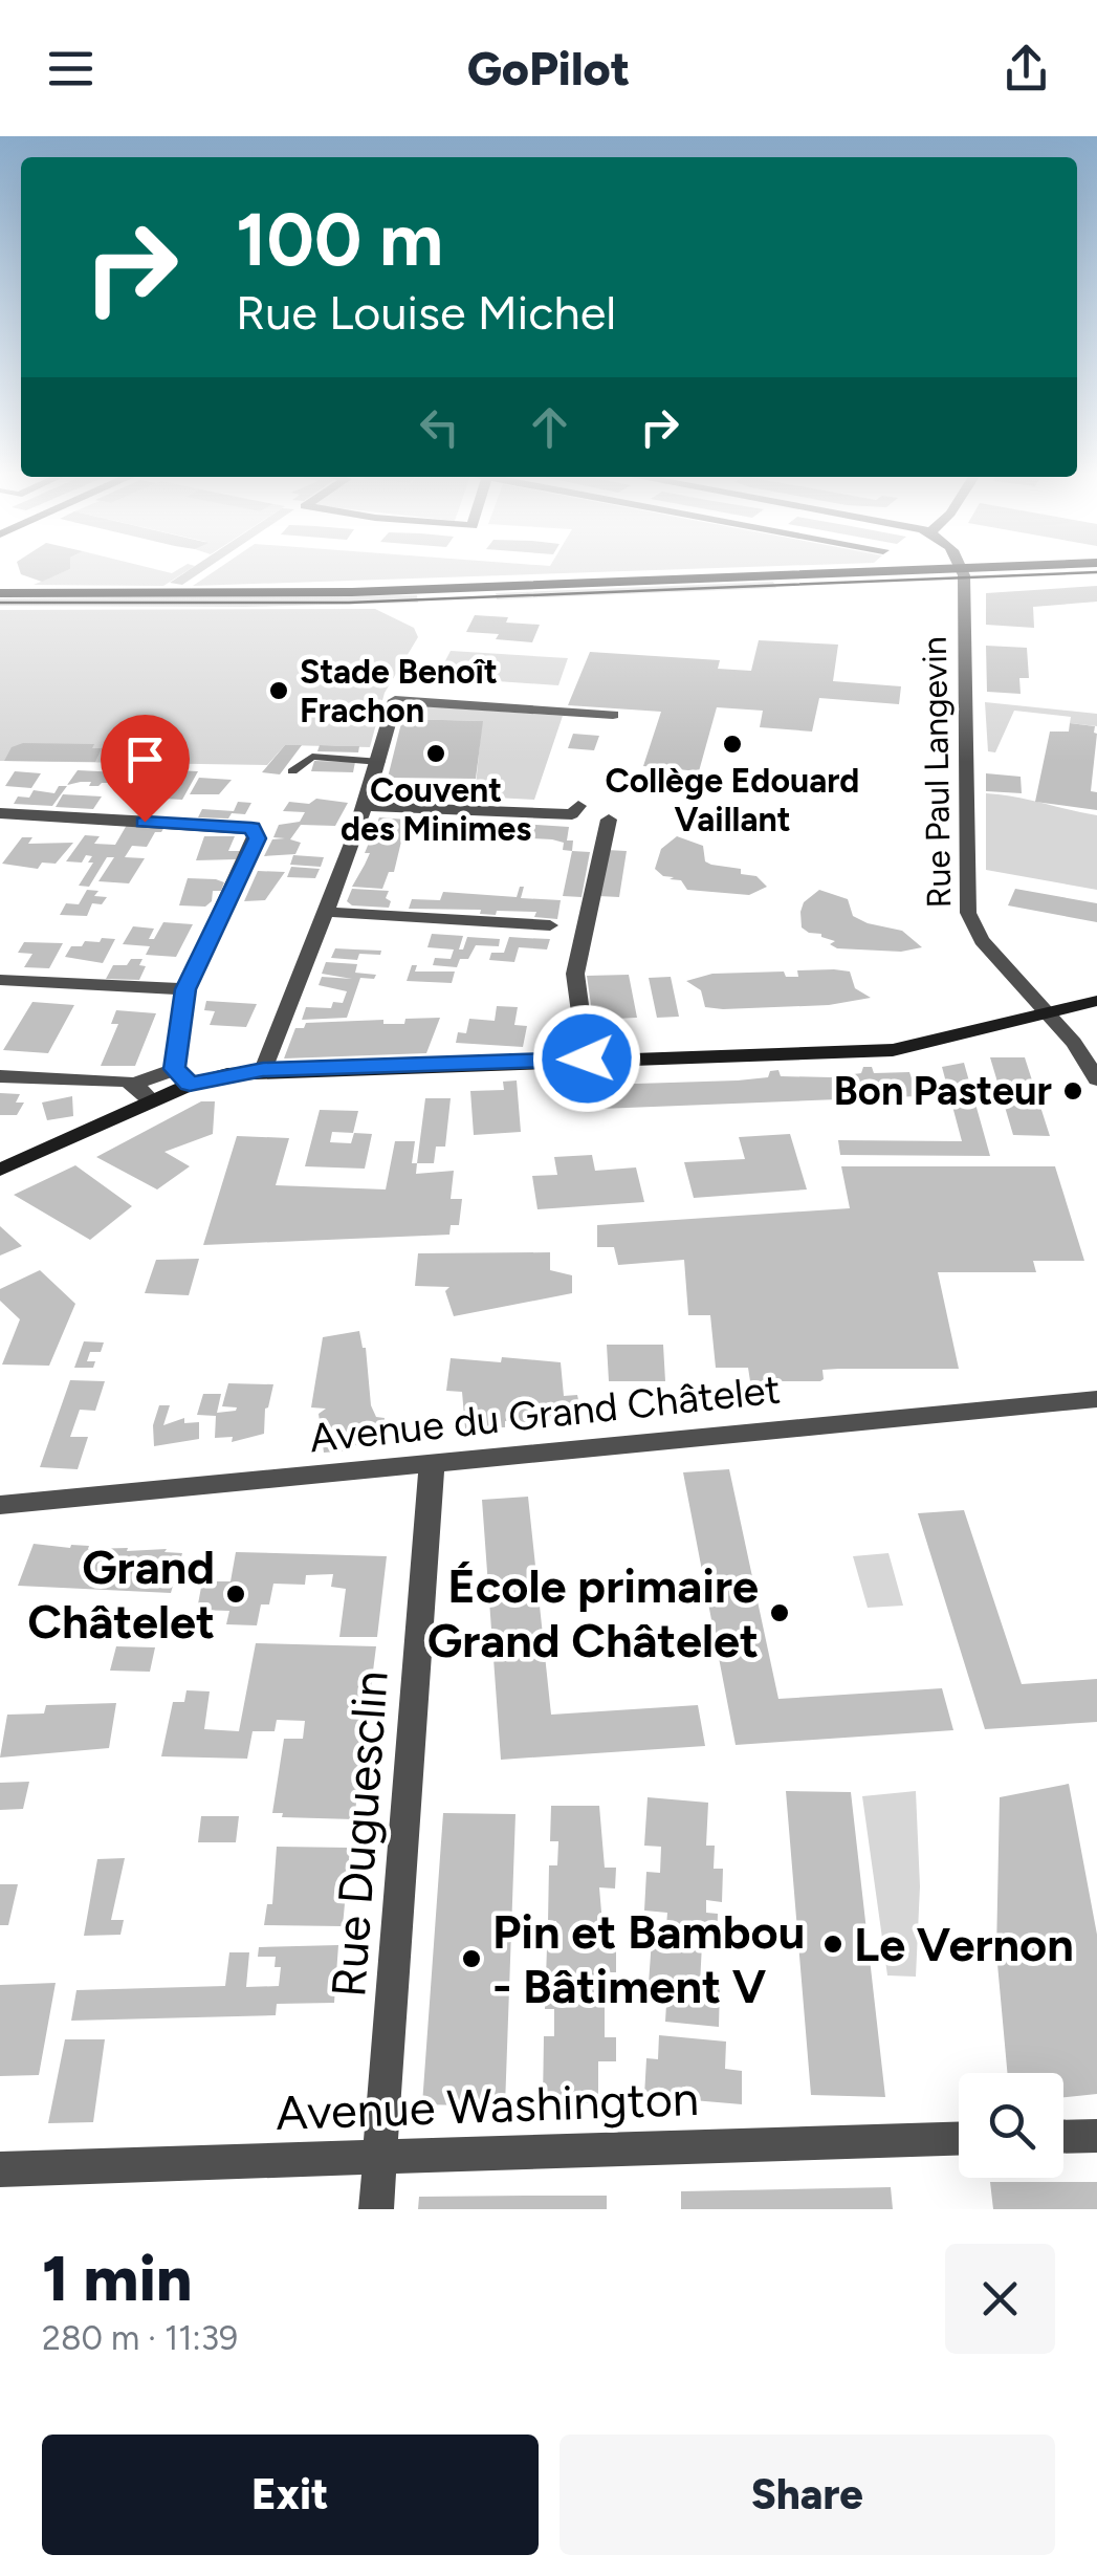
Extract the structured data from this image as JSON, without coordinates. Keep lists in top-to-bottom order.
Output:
{
  "streets": {
    "street": [
      "Rue Paul Langevin",
      "Avenue du Grand Châtelet",
      "Rue Duguesclin",
      "Avenue Washington"
    ]
  },
  "crossings": [
    ["Avenue du Grand Châtelet", "Rue Duguesclin"],
    ["Rue Duguesclin", "Avenue Washington"]
  ],
  "places": [
    "Stade Benoît Frachon",
    "Collège Edouard Vaillant",
    "Couvent des Minimes",
    "Bon Pasteur",
    "Grand Châtelet",
    "École primaire Grand Châtelet",
    "Le Vernon",
    "Pin et Bambou - Bâtiment V"
  ],
  "page": {
    "header": "GoPilot",
    "turn": ["100 m", "Rue Louise Michel"],
    "heading": ["1 min", "280 m · 11:39"],
    "buttons": ["Exit", "Share"]
  }
}
